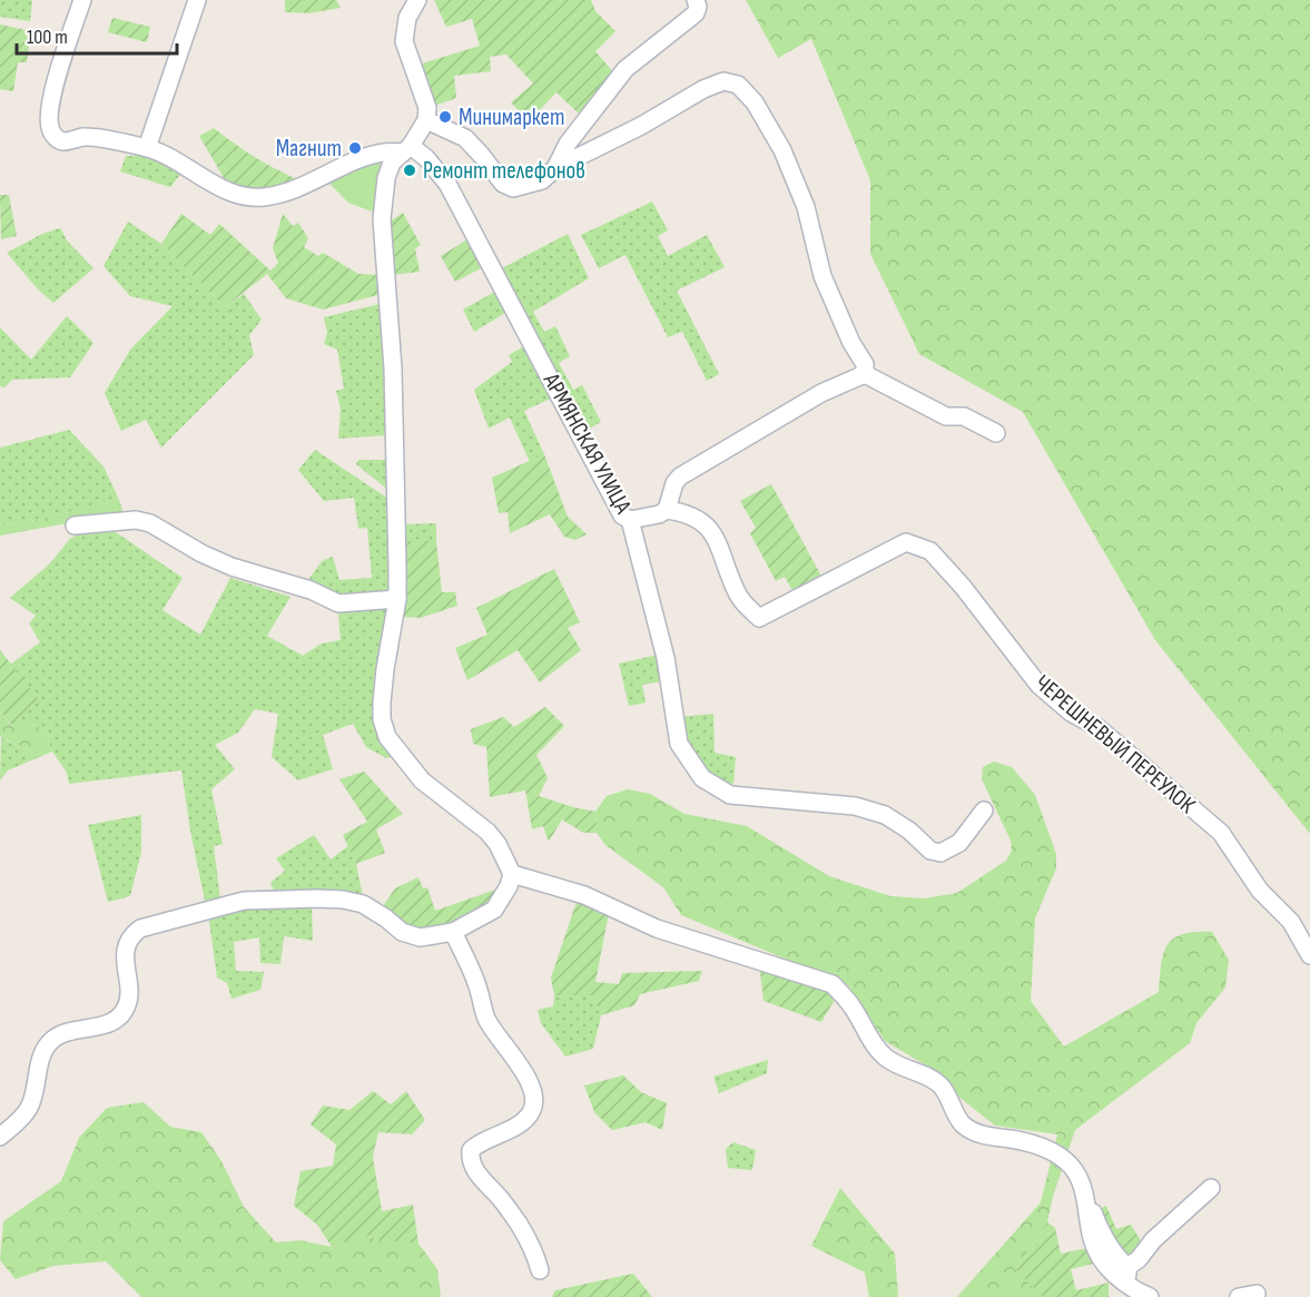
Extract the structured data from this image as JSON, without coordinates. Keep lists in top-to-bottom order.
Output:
{
  "streets": {
    "street": ["АРМЯНСКАЯ УЛИЦА", "ЧЕРЕШНЕВЫЙ ПЕРЕУЛОК"]
  },
  "places": ["Минимаркет", "Магнит", "Ремонт телефонов"],
  "scale_bar": "100 m"
}
